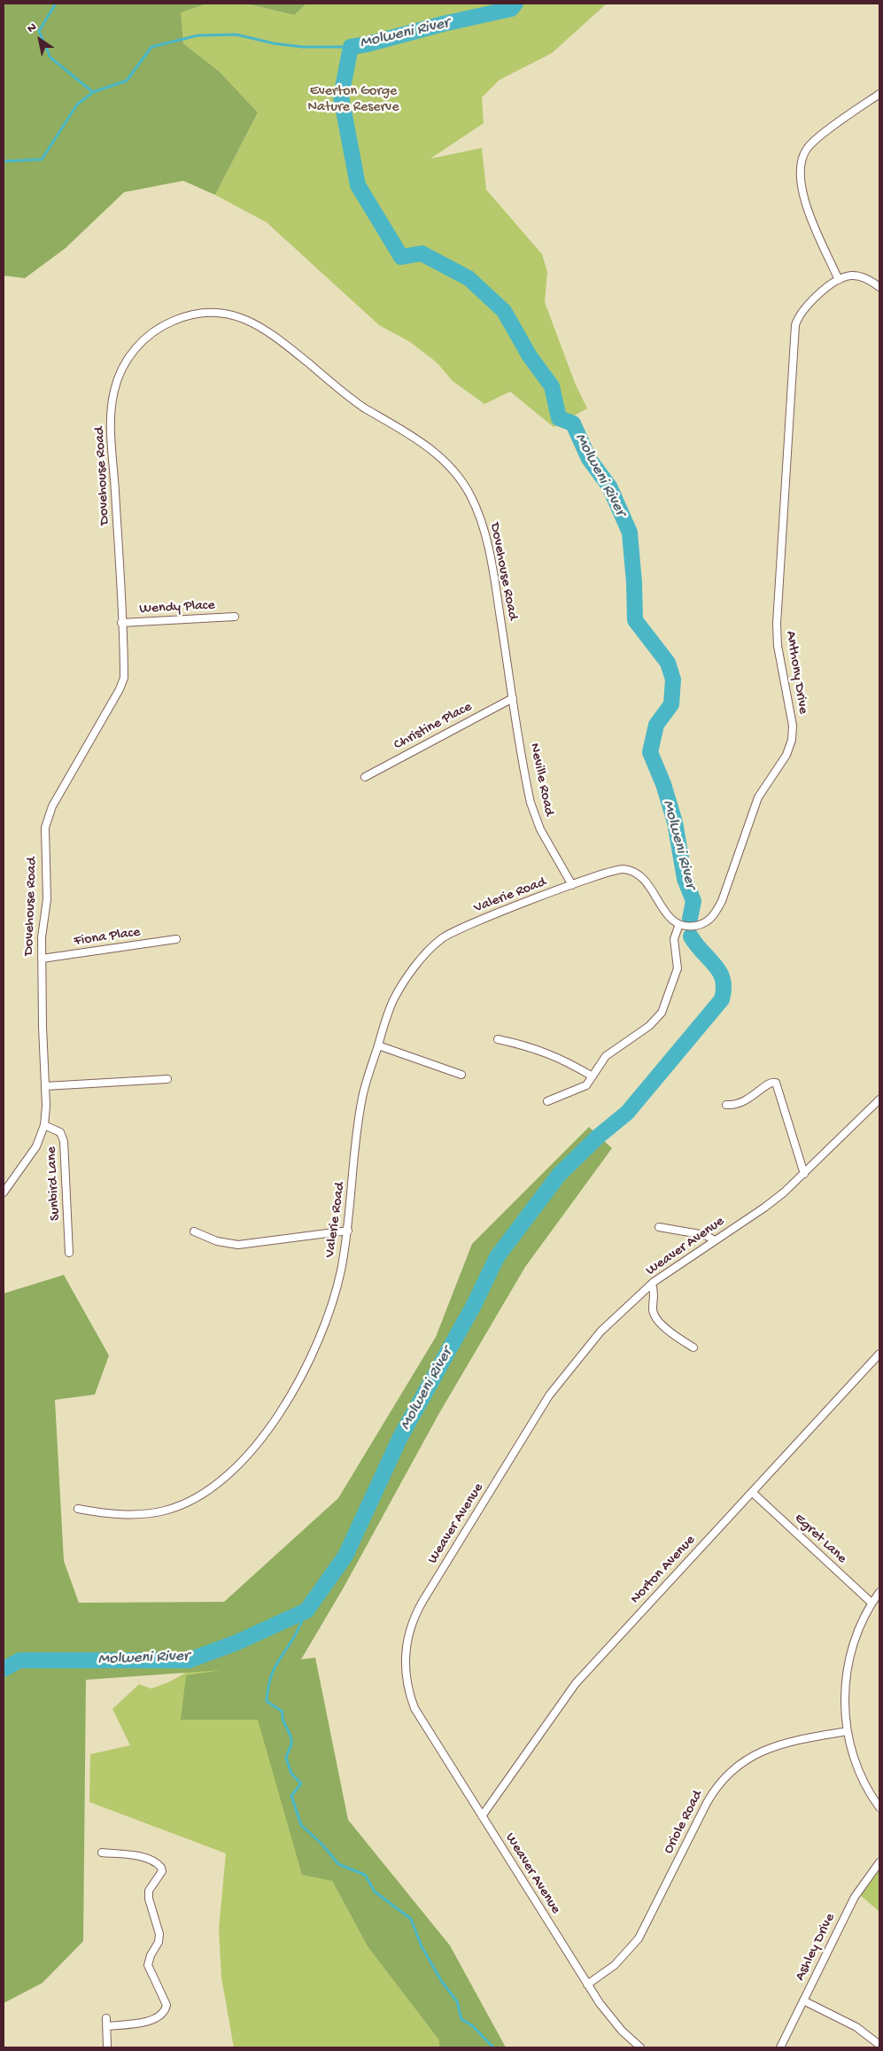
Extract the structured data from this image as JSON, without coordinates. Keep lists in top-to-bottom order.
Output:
{
  "streets": {
    "street": [
      "Dovehouse Road",
      "Wendy Place",
      "Anthony Drive",
      "Christine Place",
      "Neville Road",
      "Valerie Road",
      "Fiona Place",
      "Sunbird Lane",
      "Weaver Avenue",
      "Egret Lane",
      "Norton Avenue",
      "Oriole Road",
      "Ashley Drive"
    ]
  },
  "crossings": [
    ["Dovehouse Road", "Wendy Place"],
    ["Dovehouse Road", "Christine Place"],
    ["Dovehouse Road", "Neville Road"],
    ["Dovehouse Road", "Fiona Place"],
    ["Dovehouse Road", "Sunbird Lane"],
    ["Christine Place", "Neville Road"],
    ["Neville Road", "Valerie Road"],
    ["Weaver Avenue", "Norton Avenue"],
    ["Weaver Avenue", "Oriole Road"],
    ["Egret Lane", "Norton Avenue"]
  ],
  "water": ["Molweni River"],
  "parks": ["Everton Gorge Nature Reserve"],
  "north": "top left"
}
